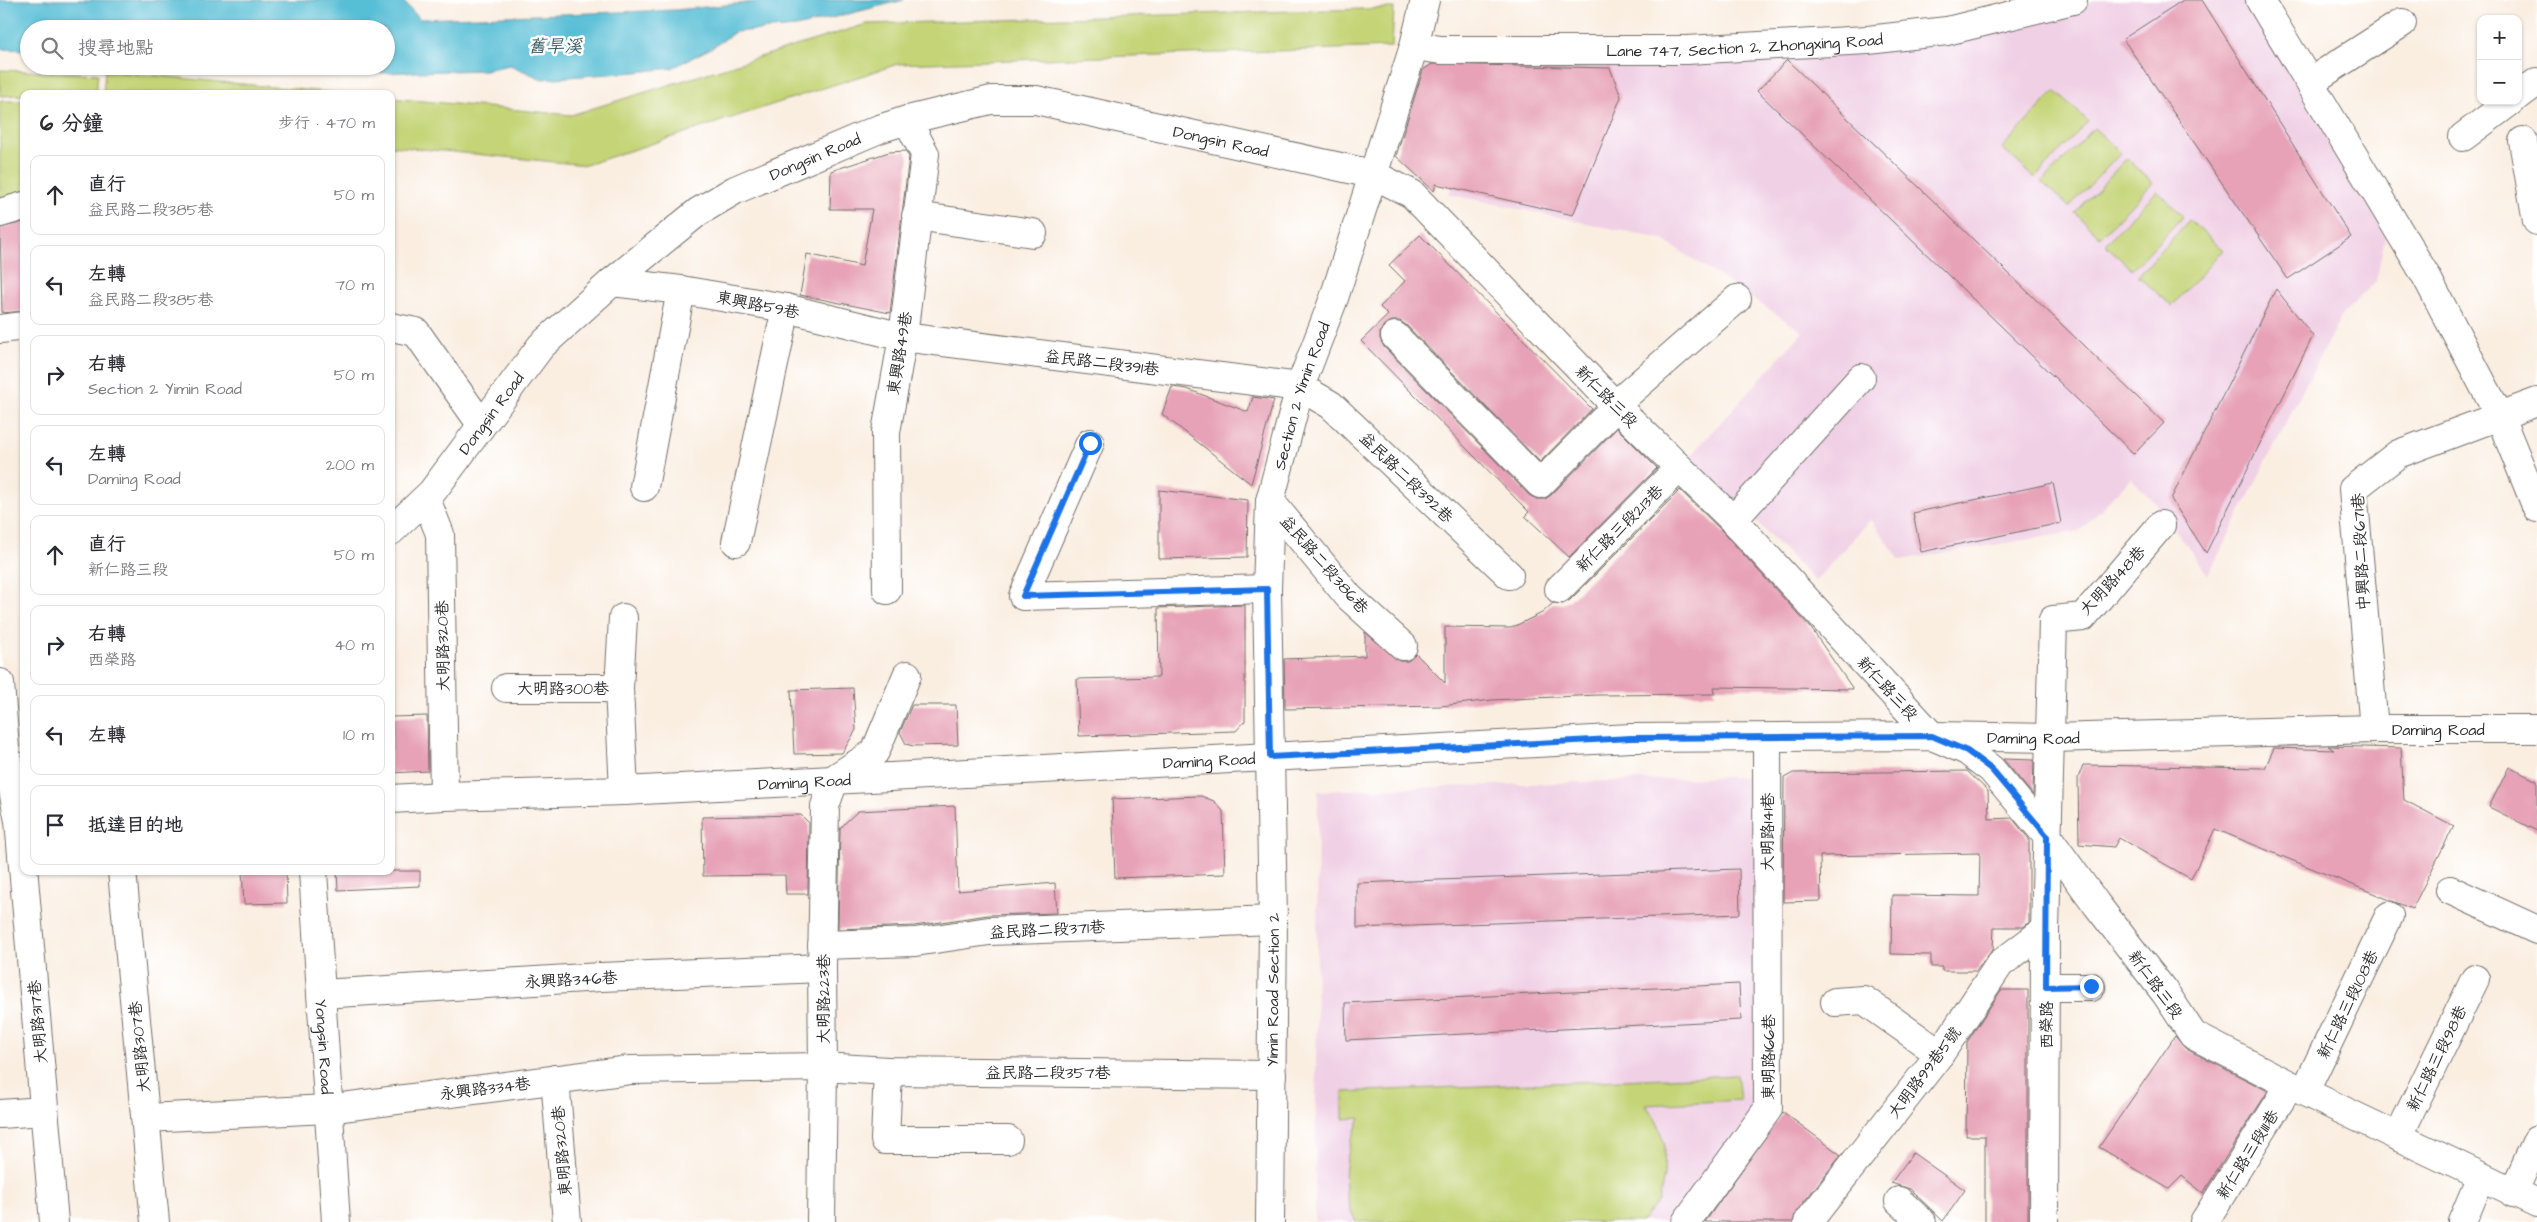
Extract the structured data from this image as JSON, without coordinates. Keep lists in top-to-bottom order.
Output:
{
  "streets": {
    "street": [
      "Lane 747, Section 2, Zhongxing Road",
      "Dongsin Road",
      "東興路59巷",
      "東興路49巷",
      "益民路二段391巷",
      "Section 2 Yimin Road",
      "新仁路三段",
      "益民路二段392巷",
      "新仁路三段213巷",
      "中興路二段671巷",
      "益民路二段386巷",
      "大明路148巷",
      "大明路320巷",
      "大明路300巷",
      "Daming Road",
      "大明路141巷",
      "益民路二段371巷",
      "永興路346巷",
      "Yimin Road Section 2",
      "大明路223巷",
      "新仁路三段108巷",
      "大明路317巷",
      "西榮路",
      "大明路307巷",
      "Yongsin Road",
      "東明路166巷",
      "新仁路三段98巷",
      "益民路二段357巷",
      "大明路99巷5號",
      "永興路334巷",
      "東明路320巷",
      "新仁路三段111巷"
    ]
  },
  "crossings": [
    ["Lane 747, Section 2, Zhongxing Road", "Section 2 Yimin Road"],
    ["Dongsin Road", "東興路59巷"],
    ["Dongsin Road", "東興路49巷"],
    ["Dongsin Road", "Section 2 Yimin Road"],
    ["Dongsin Road", "新仁路三段"],
    ["Dongsin Road", "大明路320巷"],
    ["東興路59巷", "東興路49巷"],
    ["東興路59巷", "益民路二段391巷"],
    ["東興路49巷", "益民路二段391巷"],
    ["益民路二段391巷", "Section 2 Yimin Road"],
    ["益民路二段391巷", "益民路二段392巷"],
    ["Section 2 Yimin Road", "新仁路三段"],
    ["Section 2 Yimin Road", "益民路二段392巷"],
    ["Section 2 Yimin Road", "益民路二段386巷"],
    ["Section 2 Yimin Road", "Daming Road"],
    ["Section 2 Yimin Road", "Yimin Road Section 2"],
    ["新仁路三段", "新仁路三段213巷"],
    ["新仁路三段", "Daming Road"],
    ["新仁路三段", "新仁路三段108巷"],
    ["新仁路三段", "西榮路"],
    ["新仁路三段", "新仁路三段98巷"],
    ["新仁路三段", "新仁路三段111巷"],
    ["中興路二段671巷", "Daming Road"],
    ["大明路148巷", "Daming Road"],
    ["大明路148巷", "西榮路"],
    ["大明路320巷", "Daming Road"],
    ["大明路300巷", "Daming Road"],
    ["Daming Road", "大明路141巷"],
    ["Daming Road", "Yimin Road Section 2"],
    ["Daming Road", "大明路223巷"],
    ["Daming Road", "西榮路"],
    ["大明路141巷", "東明路166巷"],
    ["益民路二段371巷", "永興路346巷"],
    ["益民路二段371巷", "Yimin Road Section 2"],
    ["益民路二段371巷", "大明路223巷"],
    ["永興路346巷", "大明路223巷"],
    ["永興路346巷", "Yongsin Road"],
    ["Yimin Road Section 2", "益民路二段357巷"],
    ["大明路223巷", "益民路二段357巷"],
    ["大明路223巷", "永興路334巷"],
    ["新仁路三段108巷", "新仁路三段111巷"],
    ["西榮路", "大明路99巷5號"],
    ["大明路307巷", "永興路334巷"],
    ["Yongsin Road", "永興路334巷"],
    ["益民路二段357巷", "永興路334巷"],
    ["永興路334巷", "東明路320巷"]
  ],
  "water": ["舊旱溪"],
  "page": {
    "map_buttons": ["+", "−"],
    "search": "搜尋地點",
    "heading": ["6 分鐘", "步行 · 470 m"],
    "list": [
      ["直行", "益民路二段385巷", "50 m"],
      ["左轉", "益民路二段385巷", "70 m"],
      ["右轉", "Section 2 Yimin Road", "50 m"],
      ["左轉", "Daming Road", "200 m"],
      ["直行", "新仁路三段", "50 m"],
      ["右轉", "西榮路", "40 m"],
      ["左轉", "10 m"],
      "抵達目的地"
    ]
  }
}
